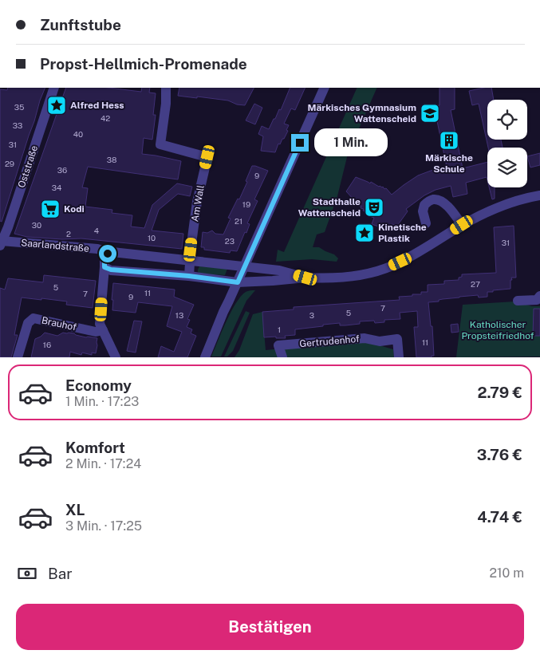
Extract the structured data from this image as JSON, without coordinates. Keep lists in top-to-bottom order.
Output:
{
  "streets": {
    "street": [
      "Oststraße",
      "Am Wall",
      "Saarlandstraße",
      "Brauhof",
      "Gertrudenhof"
    ]
  },
  "crossings": [
    ["Oststraße", "Saarlandstraße"],
    ["Am Wall", "Saarlandstraße"]
  ],
  "parks": ["Katholischer Propsteifriedhof"],
  "places": {
    "place": ["Alfred Hess", "Kinetische Plastik"],
    "school or university": ["Märkisches Gymnasium Wattenscheid"],
    "building": ["Märkische Schule"],
    "theatre": ["Stadthalle Wattenscheid"],
    "supermarket": ["Kodi"]
  },
  "house_numbers": [
    "35",
    "42",
    "33",
    "40",
    "31",
    "38",
    "29",
    "36",
    "9",
    "34",
    "19",
    "21",
    "30",
    "4",
    "2",
    "10",
    "23",
    "31",
    "27",
    "5",
    "11",
    "7",
    "9",
    "7",
    "5",
    "13",
    "3",
    "1",
    "11",
    "16"
  ],
  "page": {
    "banner": ["Zunftstube", "Propst-Hellmich-Promenade"],
    "bubble": "1 Min.",
    "list": [
      {
        "name": "Economy",
        "note": "1 Min. · 17:23",
        "value": "2.79 €"
      },
      {
        "name": "Komfort",
        "note": "2 Min. · 17:24",
        "value": "3.76 €"
      },
      {
        "name": "XL",
        "note": "3 Min. · 17:25",
        "value": "4.74 €"
      }
    ],
    "pay": ["Bar", "210 m"],
    "buttons": "Bestätigen"
  }
}
